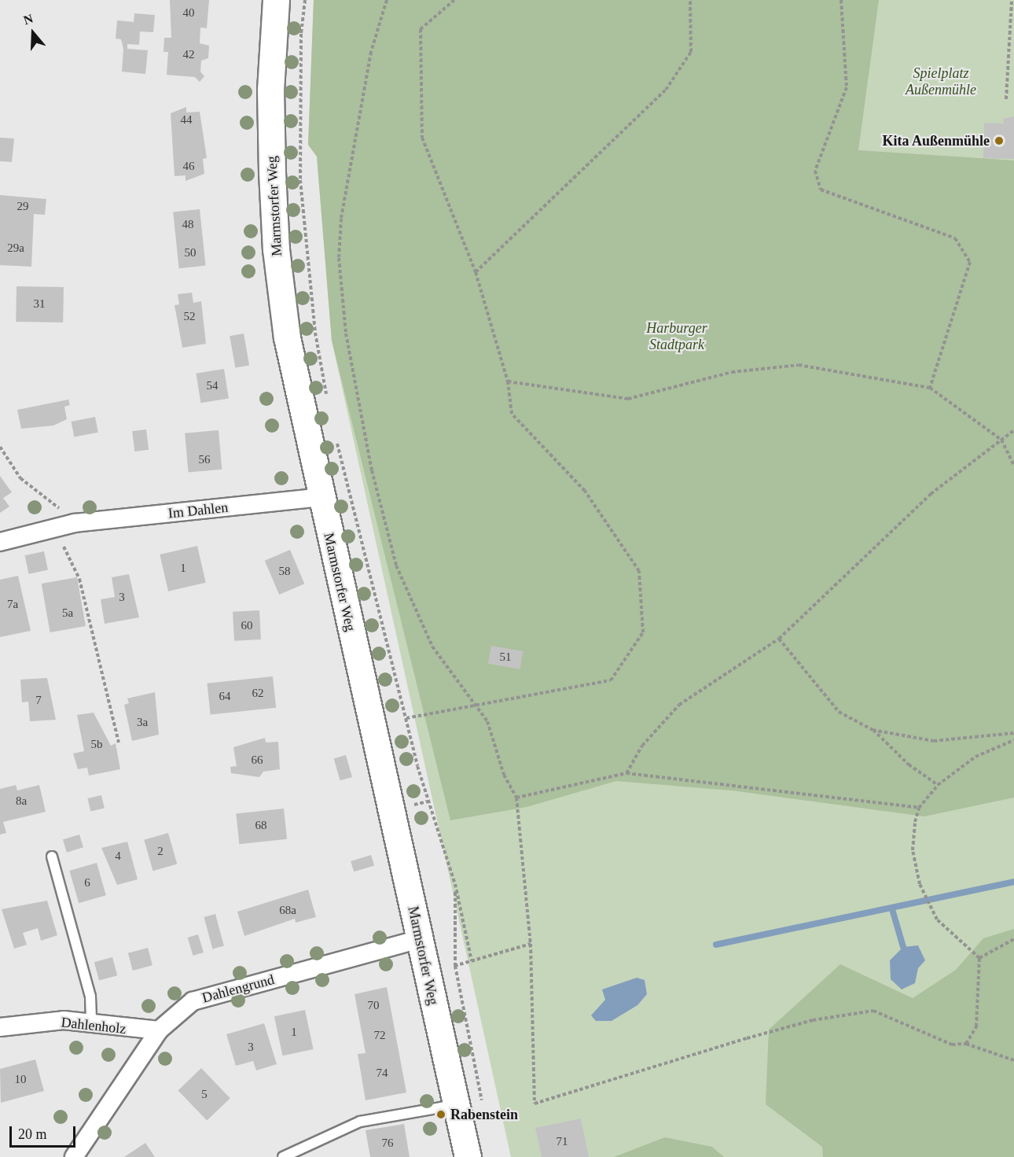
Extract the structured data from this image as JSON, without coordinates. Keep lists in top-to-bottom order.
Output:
{
  "streets": {
    "street": [
      "Marmstorfer Weg",
      "Im Dahlen",
      "Dahlengrund",
      "Dahlenholz"
    ]
  },
  "crossings": [
    ["Marmstorfer Weg", "Im Dahlen"],
    ["Marmstorfer Weg", "Dahlengrund"],
    ["Dahlengrund", "Dahlenholz"]
  ],
  "parks": ["Spielplatz Außenmühle", "Harburger Stadtpark"],
  "places": ["Kita Außenmühle", "Rabenstein"],
  "house_numbers": [
    "40",
    "42",
    "44",
    "46",
    "29",
    "48",
    "29a",
    "50",
    "31",
    "52",
    "54",
    "56",
    "1",
    "58",
    "3",
    "7a",
    "5a",
    "60",
    "51",
    "62",
    "64",
    "7",
    "3a",
    "5b",
    "66",
    "8a",
    "68",
    "2",
    "4",
    "6",
    "68a",
    "70",
    "1",
    "72",
    "3",
    "74",
    "10",
    "5",
    "71",
    "76"
  ],
  "scale_bar": "20 m",
  "north": "top"
}
